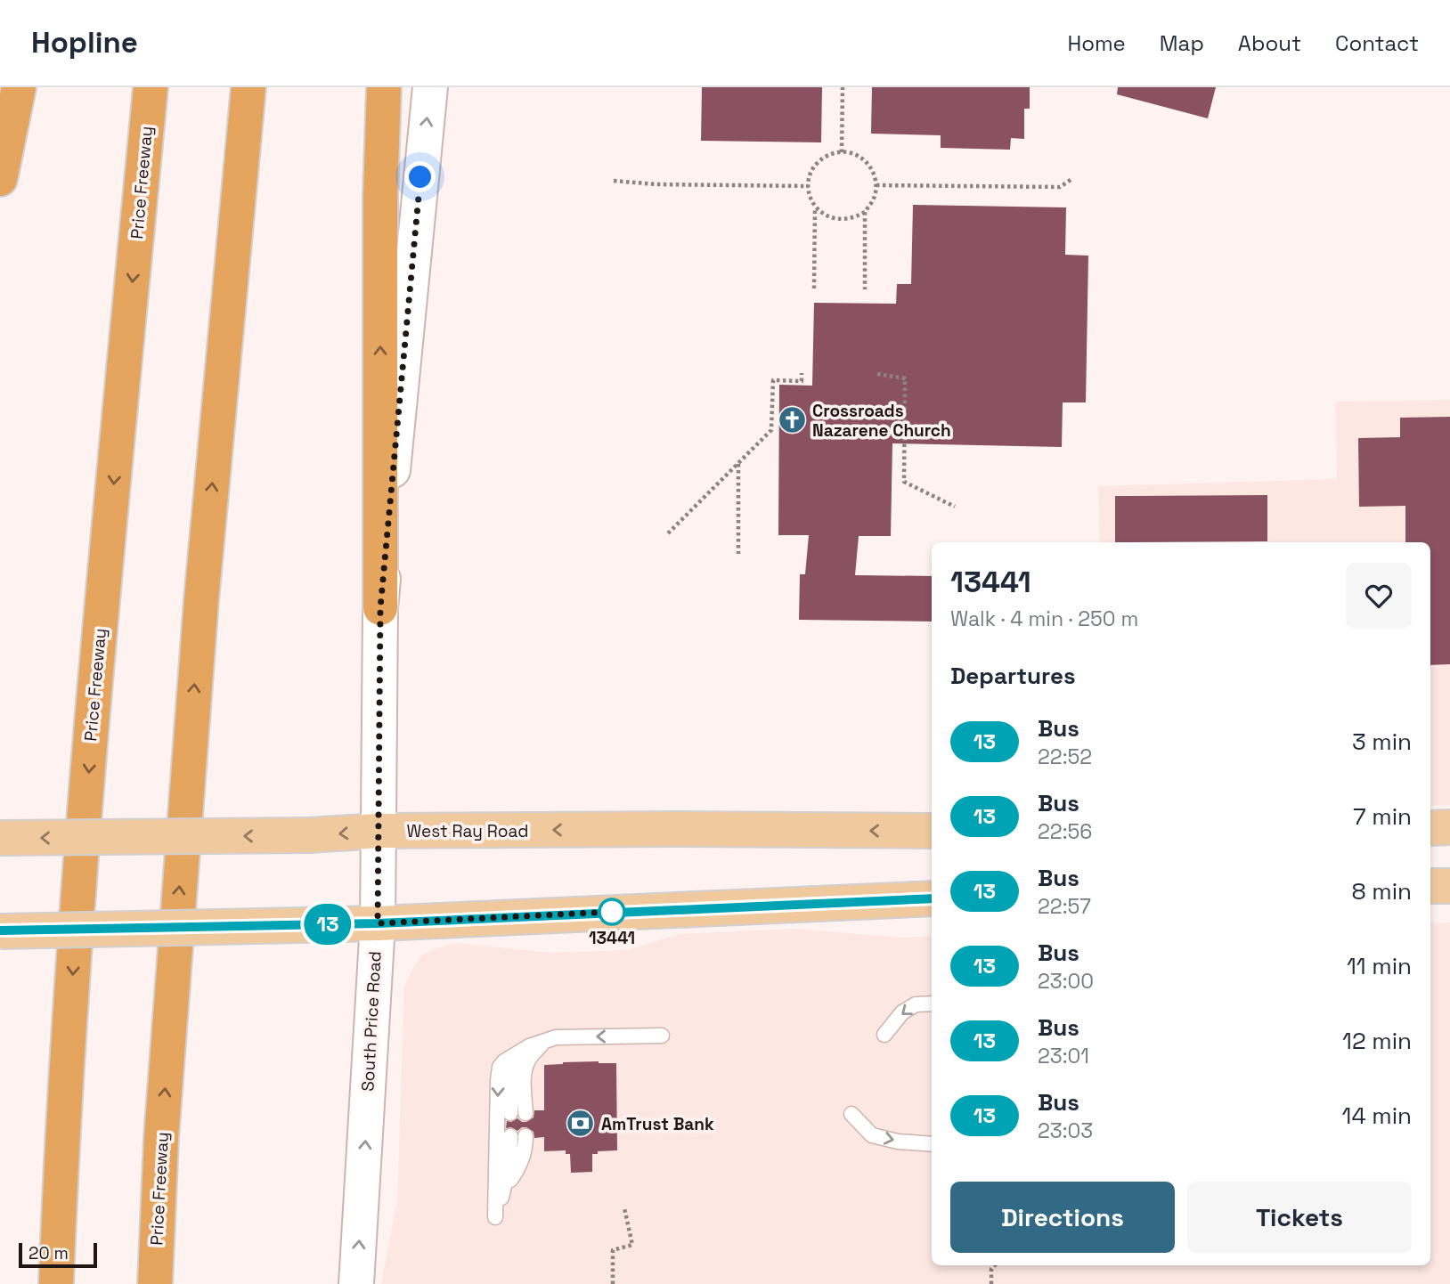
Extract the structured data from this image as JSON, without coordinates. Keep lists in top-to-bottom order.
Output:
{
  "streets": {
    "highway": ["Price Freeway"],
    "main road": ["West Ray Road", "South Price Road"]
  },
  "crossings": [
    ["West Ray Road", "South Price Road"]
  ],
  "one_way": ["South Price Road"],
  "places": {
    "church": ["Crossroads Nazarene Church"],
    "other": ["13441"],
    "bank": ["AmTrust Bank"]
  },
  "lines": ["bus line 13"],
  "scale_bar": "20 m",
  "page": {
    "header": "Hopline",
    "nav": [
      "Home",
      "Map",
      "About",
      "Contact"
    ],
    "on_map": "13",
    "heading": [
      ["13441", "Walk · 4 min · 250 m"],
      "Departures"
    ],
    "list": [
      {
        "mark": "13",
        "name": "Bus",
        "note": "22:52",
        "value": "3 min"
      },
      {
        "mark": "13",
        "name": "Bus",
        "note": "22:56",
        "value": "7 min"
      },
      {
        "mark": "13",
        "name": "Bus",
        "note": "22:57",
        "value": "8 min"
      },
      {
        "mark": "13",
        "name": "Bus",
        "note": "23:00",
        "value": "11 min"
      },
      {
        "mark": "13",
        "name": "Bus",
        "note": "23:01",
        "value": "12 min"
      },
      {
        "mark": "13",
        "name": "Bus",
        "note": "23:03",
        "value": "14 min"
      }
    ],
    "buttons": ["Directions", "Tickets"],
    "scale": "20 m"
  }
}
